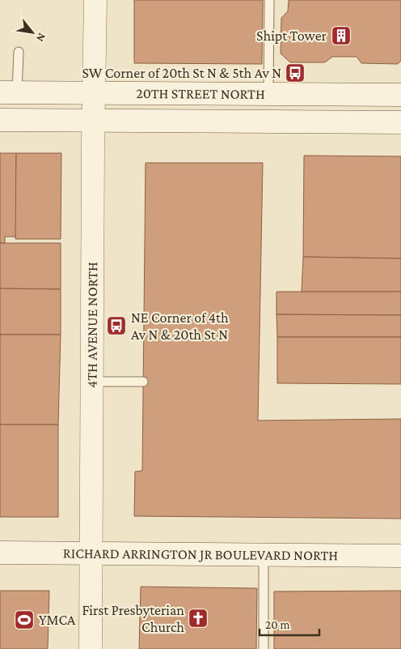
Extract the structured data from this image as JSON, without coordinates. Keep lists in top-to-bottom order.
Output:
{
  "streets": {
    "main road": ["20TH STREET NORTH", "4TH AVENUE NORTH", "RICHARD ARRINGTON JR BOULEVARD NORTH"]
  },
  "crossings": [
    ["20TH STREET NORTH", "4TH AVENUE NORTH"],
    ["4TH AVENUE NORTH", "RICHARD ARRINGTON JR BOULEVARD NORTH"]
  ],
  "places": {
    "building": ["Shipt Tower"],
    "bus stop": ["SW Corner of 20th St N & 5th Av N", "NE Corner of 4th Av N & 20th St N"],
    "church": ["First Presbyterian Church"],
    "sports": ["YMCA"]
  },
  "scale_bar": "20 m",
  "north": "bottom right"
}
